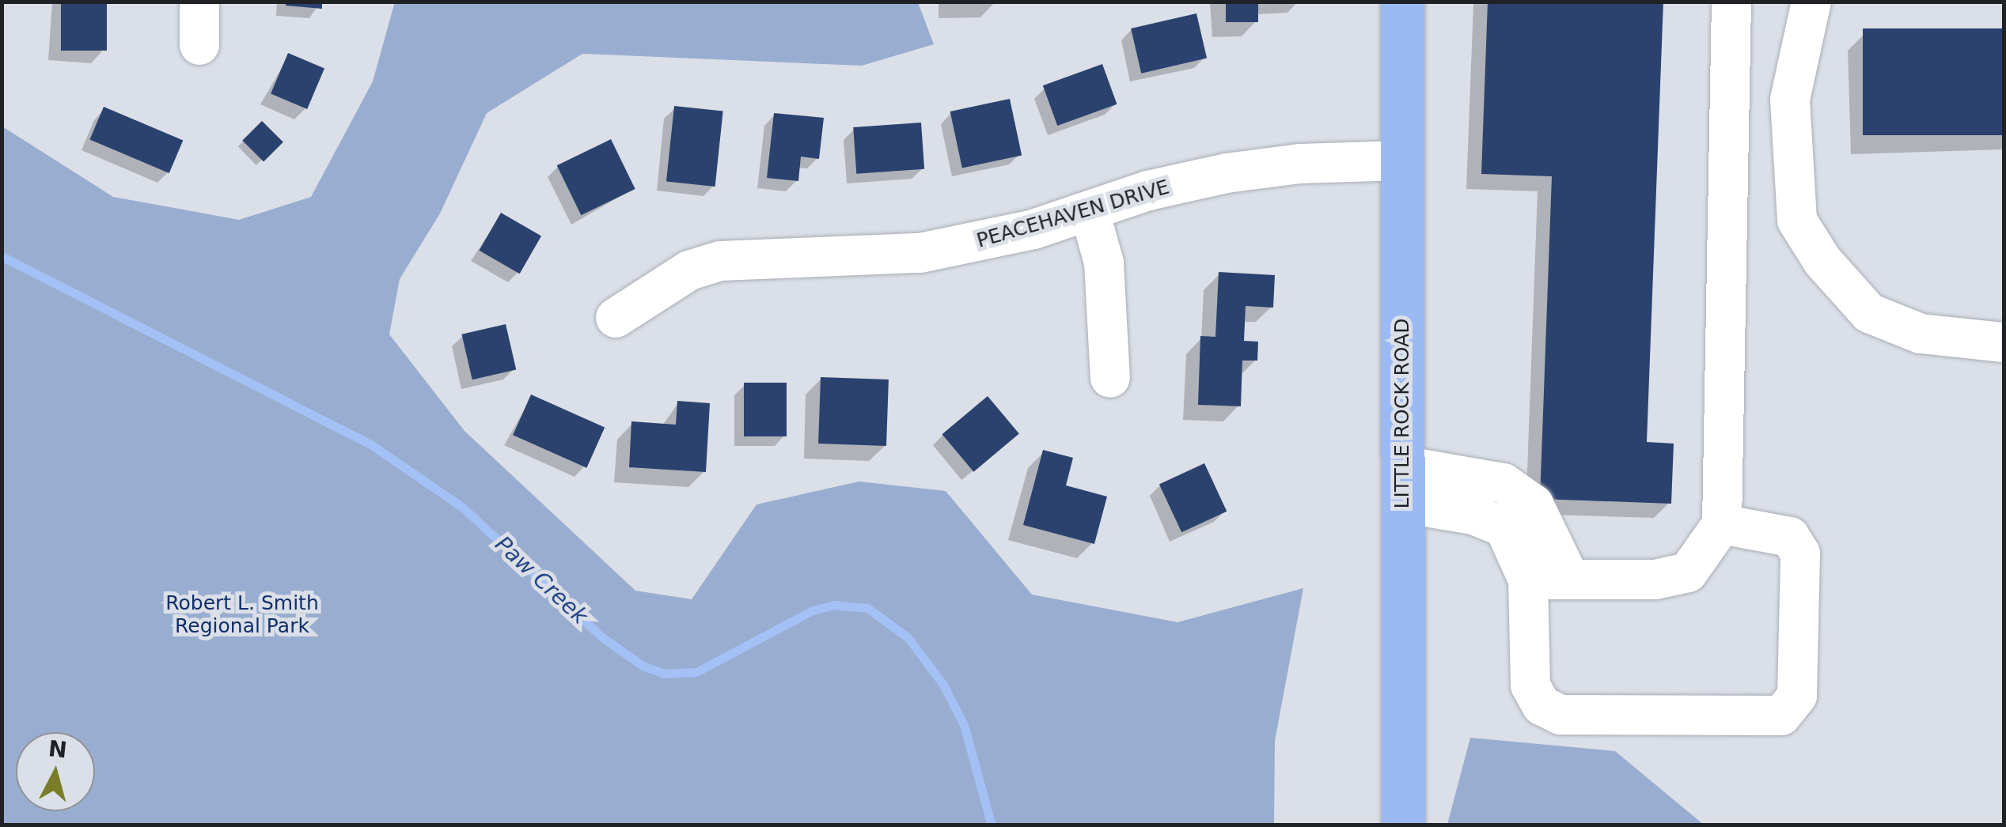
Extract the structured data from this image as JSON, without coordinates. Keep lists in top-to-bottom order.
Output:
{
  "streets": {
    "main road": ["LITTLE ROCK ROAD"],
    "street": ["PEACEHAVEN DRIVE"]
  },
  "crossings": [
    ["PEACEHAVEN DRIVE", "LITTLE ROCK ROAD"]
  ],
  "water": ["Paw Creek"],
  "parks": ["Robert L. Smith Regional Park"],
  "north": "top"
}
